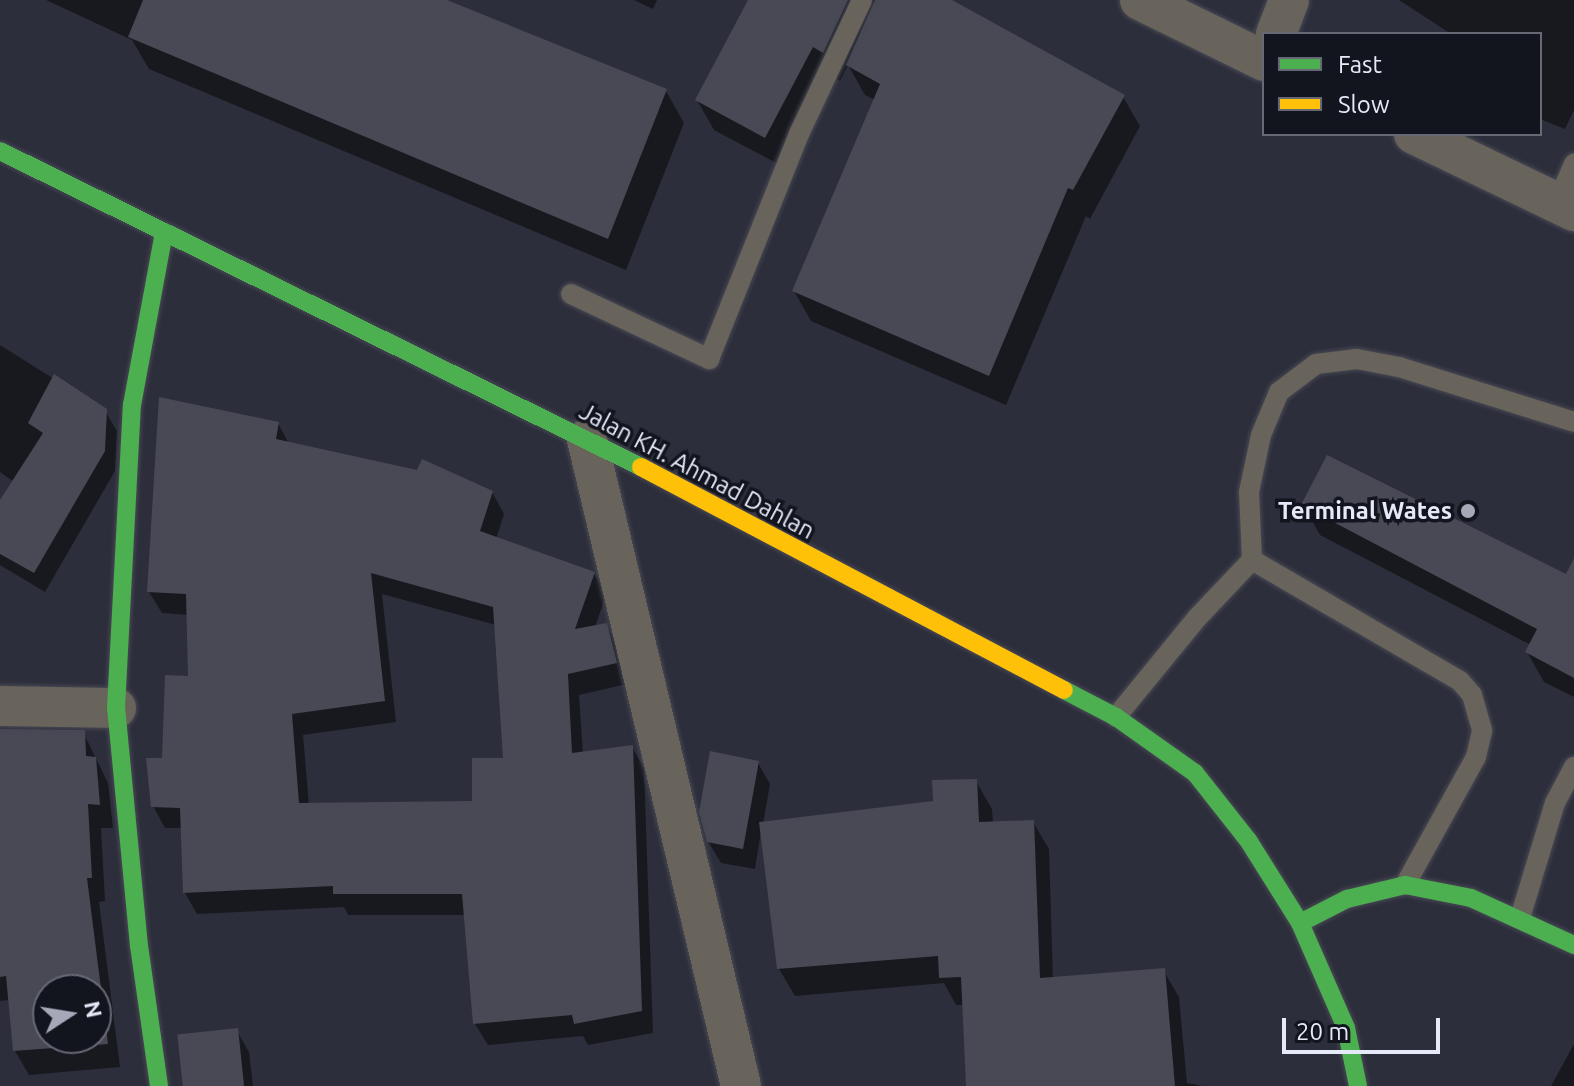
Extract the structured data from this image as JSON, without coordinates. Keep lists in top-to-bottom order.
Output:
{
  "streets": {
    "main road": ["Jalan KH. Ahmad Dahlan"]
  },
  "places": ["Terminal Wates"],
  "legend": ["Fast", "Slow"],
  "scale_bar": "20 m",
  "north": "right"
}
